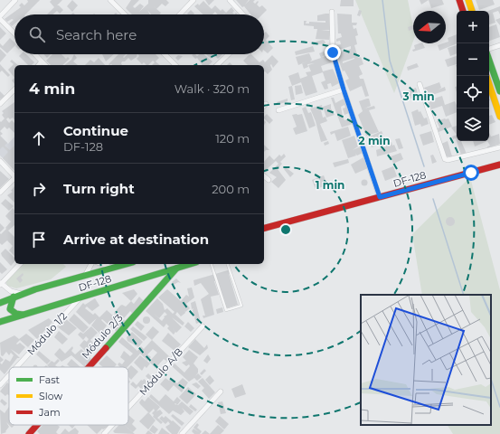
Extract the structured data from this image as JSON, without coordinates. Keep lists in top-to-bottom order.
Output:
{
  "streets": {
    "main road": ["DF-128", "Módulo 2/3"],
    "street": ["Módulo 1/2", "Módulo A/B"]
  },
  "crossings": [
    ["DF-128", "Módulo 1/2"],
    ["DF-128", "Módulo 2/3"]
  ],
  "legend": ["Fast", "Slow", "Jam"],
  "north": "left",
  "page": {
    "map_buttons": ["+", "−"],
    "search": "Search here",
    "heading": ["4 min", "Walk · 320 m"],
    "list": [
      ["Continue", "DF-128", "120 m"],
      ["Turn right", "200 m"],
      "Arrive at destination"
    ]
  },
  "rings": ["3 min", "2 min", "1 min"]
}
